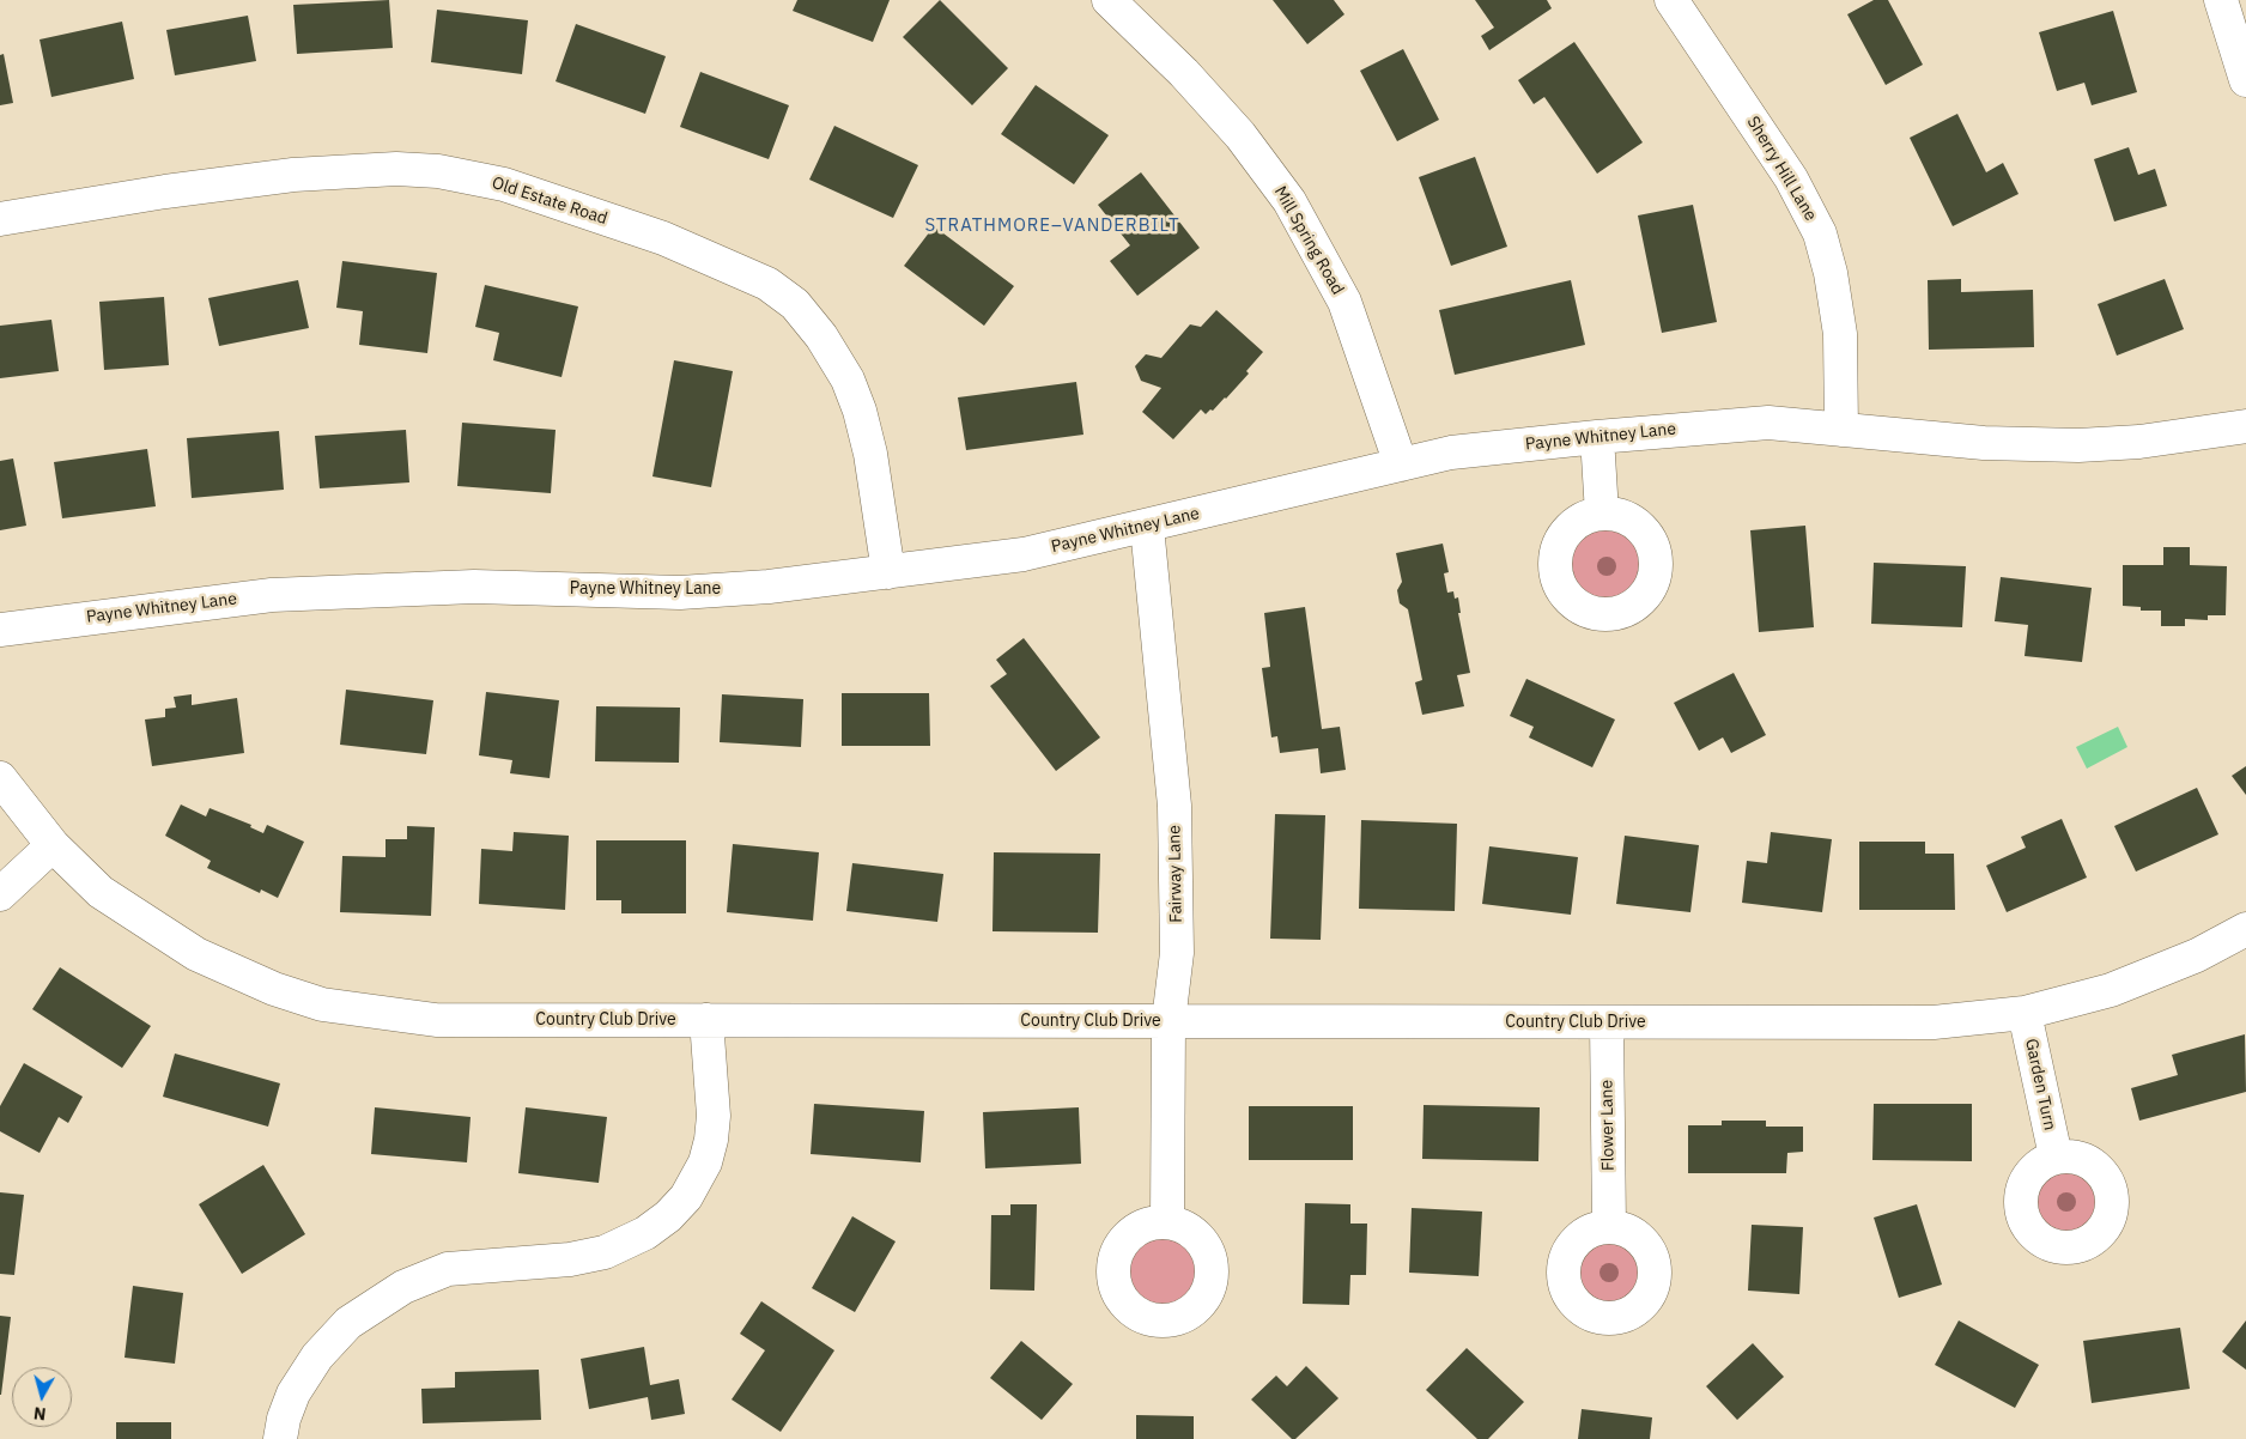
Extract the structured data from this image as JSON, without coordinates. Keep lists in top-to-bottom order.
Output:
{
  "streets": {
    "street": [
      "Sherry Hill Lane",
      "Old Estate Road",
      "Mill Spring Road",
      "Payne Whitney Lane",
      "Fairway Lane",
      "Country Club Drive",
      "Garden Turn",
      "Flower Lane"
    ]
  },
  "crossings": [
    ["Sherry Hill Lane", "Payne Whitney Lane"],
    ["Old Estate Road", "Payne Whitney Lane"],
    ["Mill Spring Road", "Payne Whitney Lane"],
    ["Payne Whitney Lane", "Fairway Lane"],
    ["Fairway Lane", "Country Club Drive"],
    ["Country Club Drive", "Garden Turn"],
    ["Country Club Drive", "Flower Lane"]
  ],
  "districts": ["STRATHMORE–VANDERBILT"],
  "north": "bottom"
}
